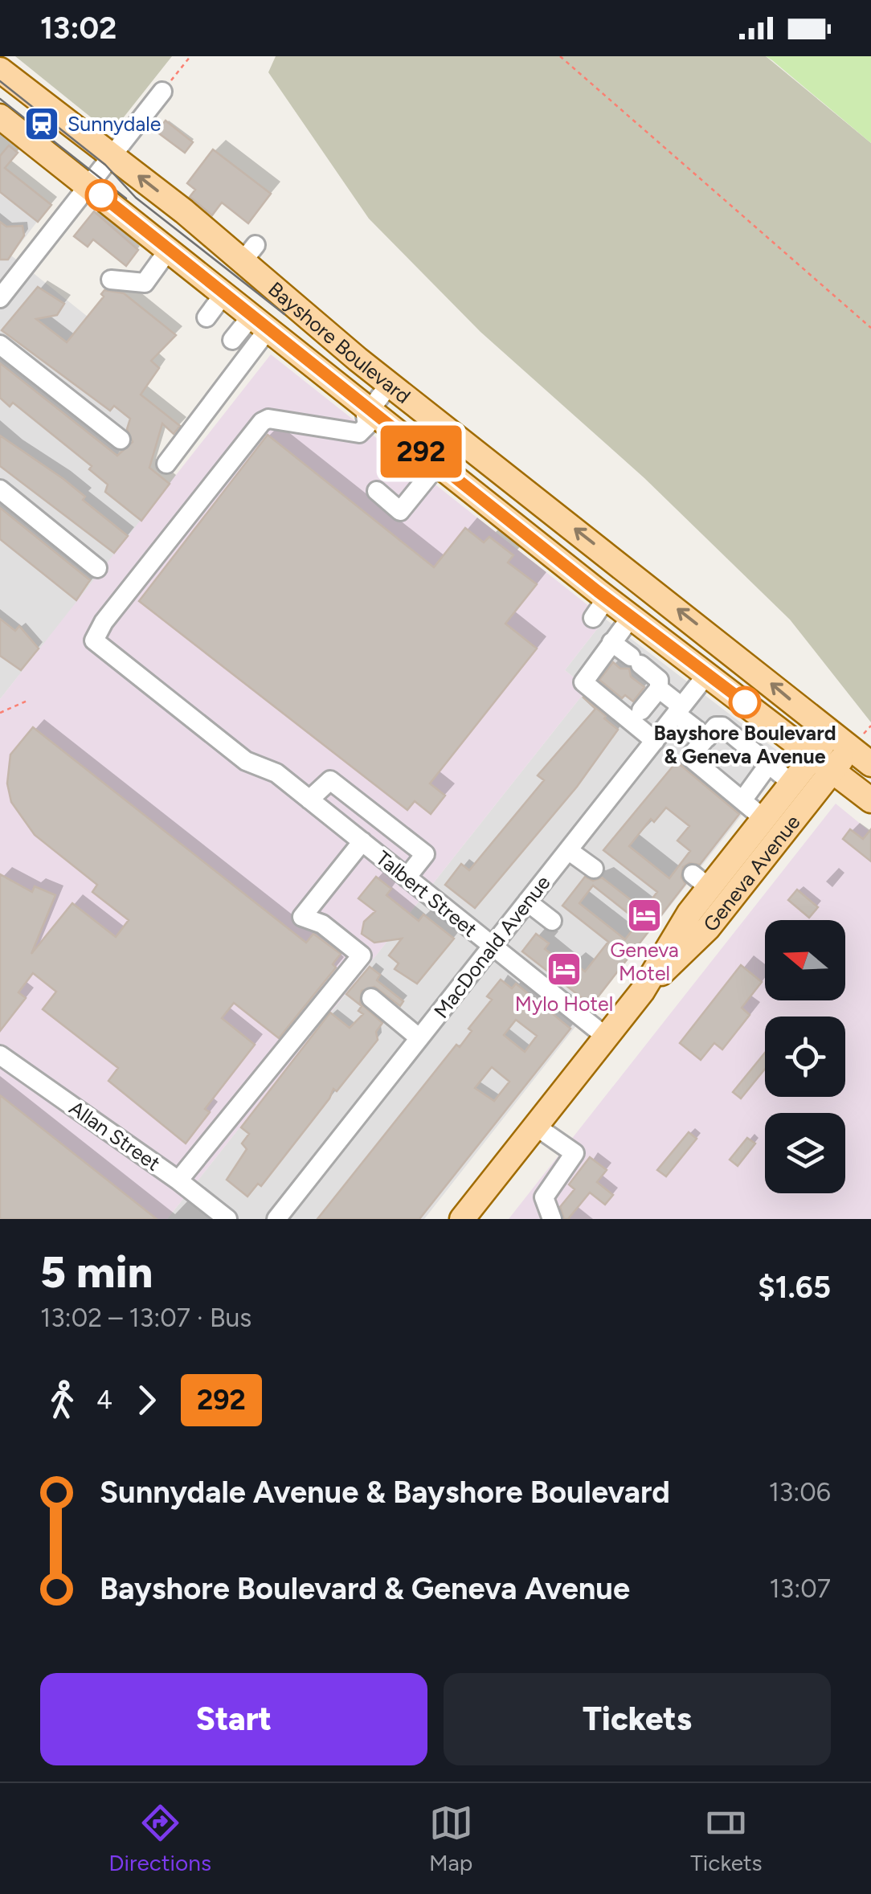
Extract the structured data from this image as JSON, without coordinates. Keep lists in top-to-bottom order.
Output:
{
  "streets": {
    "main road": ["Bayshore Boulevard", "Geneva Avenue"],
    "street": ["Talbert Street", "MacDonald Avenue", "Allan Street"]
  },
  "crossings": [
    ["Bayshore Boulevard", "Geneva Avenue"],
    ["Bayshore Boulevard", "Talbert Street"],
    ["Bayshore Boulevard", "MacDonald Avenue"],
    ["Geneva Avenue", "Talbert Street"],
    ["Talbert Street", "MacDonald Avenue"]
  ],
  "places": {
    "station": ["Sunnydale"],
    "other": ["Bayshore Boulevard & Geneva Avenue"],
    "hotel": ["Geneva Motel", "Mylo Hotel"]
  },
  "lines": ["bus line 292"],
  "north": "left",
  "page": {
    "status": "13:02",
    "on_map": "292",
    "heading": ["5 min", "13:02 – 13:07 · Bus", "$1.65"],
    "legs": ["4", "292"],
    "list": [
      {
        "name": "Sunnydale Avenue & Bayshore Boulevard",
        "value": "13:06"
      },
      {
        "name": "Bayshore Boulevard & Geneva Avenue",
        "value": "13:07"
      }
    ],
    "buttons": ["Start", "Tickets"],
    "tabs": ["Directions", "Map", "Tickets"]
  }
}
